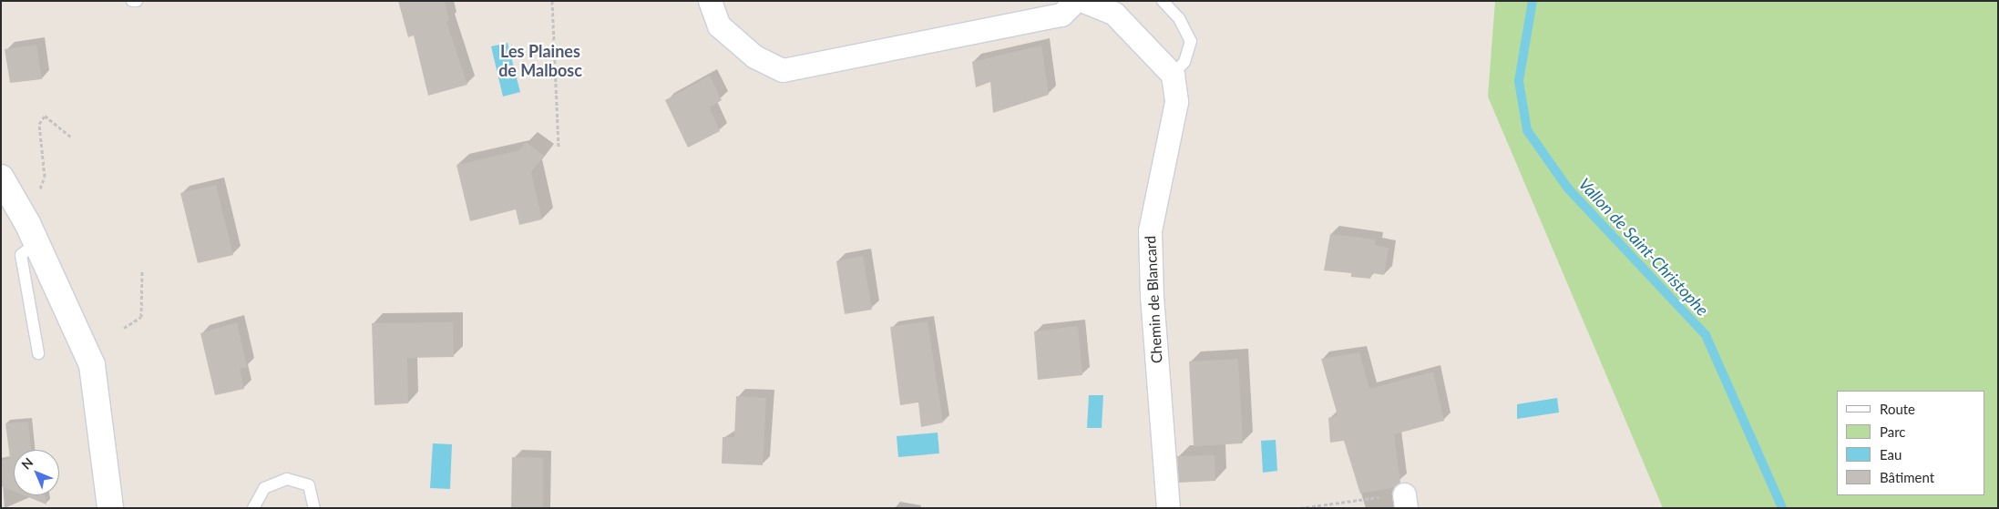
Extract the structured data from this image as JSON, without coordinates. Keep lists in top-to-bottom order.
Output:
{
  "streets": {
    "street": ["Chemin de Blancard"]
  },
  "districts": ["Les Plaines de Malbosc"],
  "water": ["Vallon de Saint-Christophe"],
  "legend": [
    "Route",
    "Parc",
    "Eau",
    "Bâtiment"
  ],
  "north": "top left"
}
